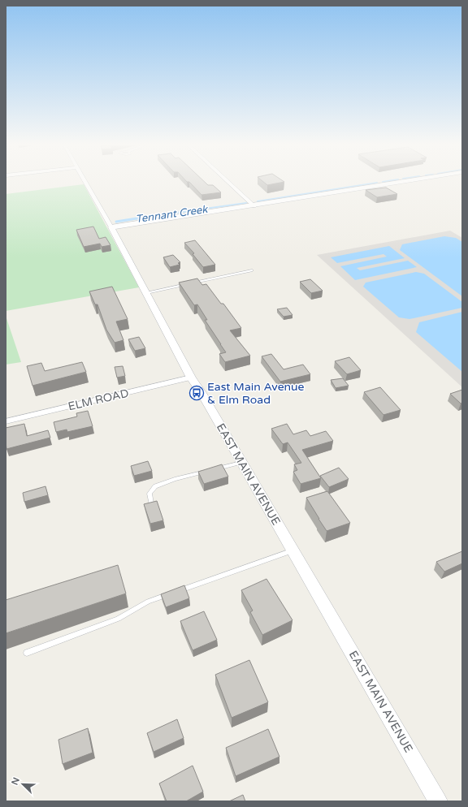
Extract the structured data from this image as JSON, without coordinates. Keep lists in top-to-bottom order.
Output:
{
  "streets": {
    "street": ["ELM ROAD", "EAST MAIN AVENUE"]
  },
  "crossings": [
    ["ELM ROAD", "EAST MAIN AVENUE"]
  ],
  "water": ["Tennant Creek"],
  "places": {
    "bus stop": ["East Main Avenue & Elm Road"]
  },
  "north": "top left"
}
